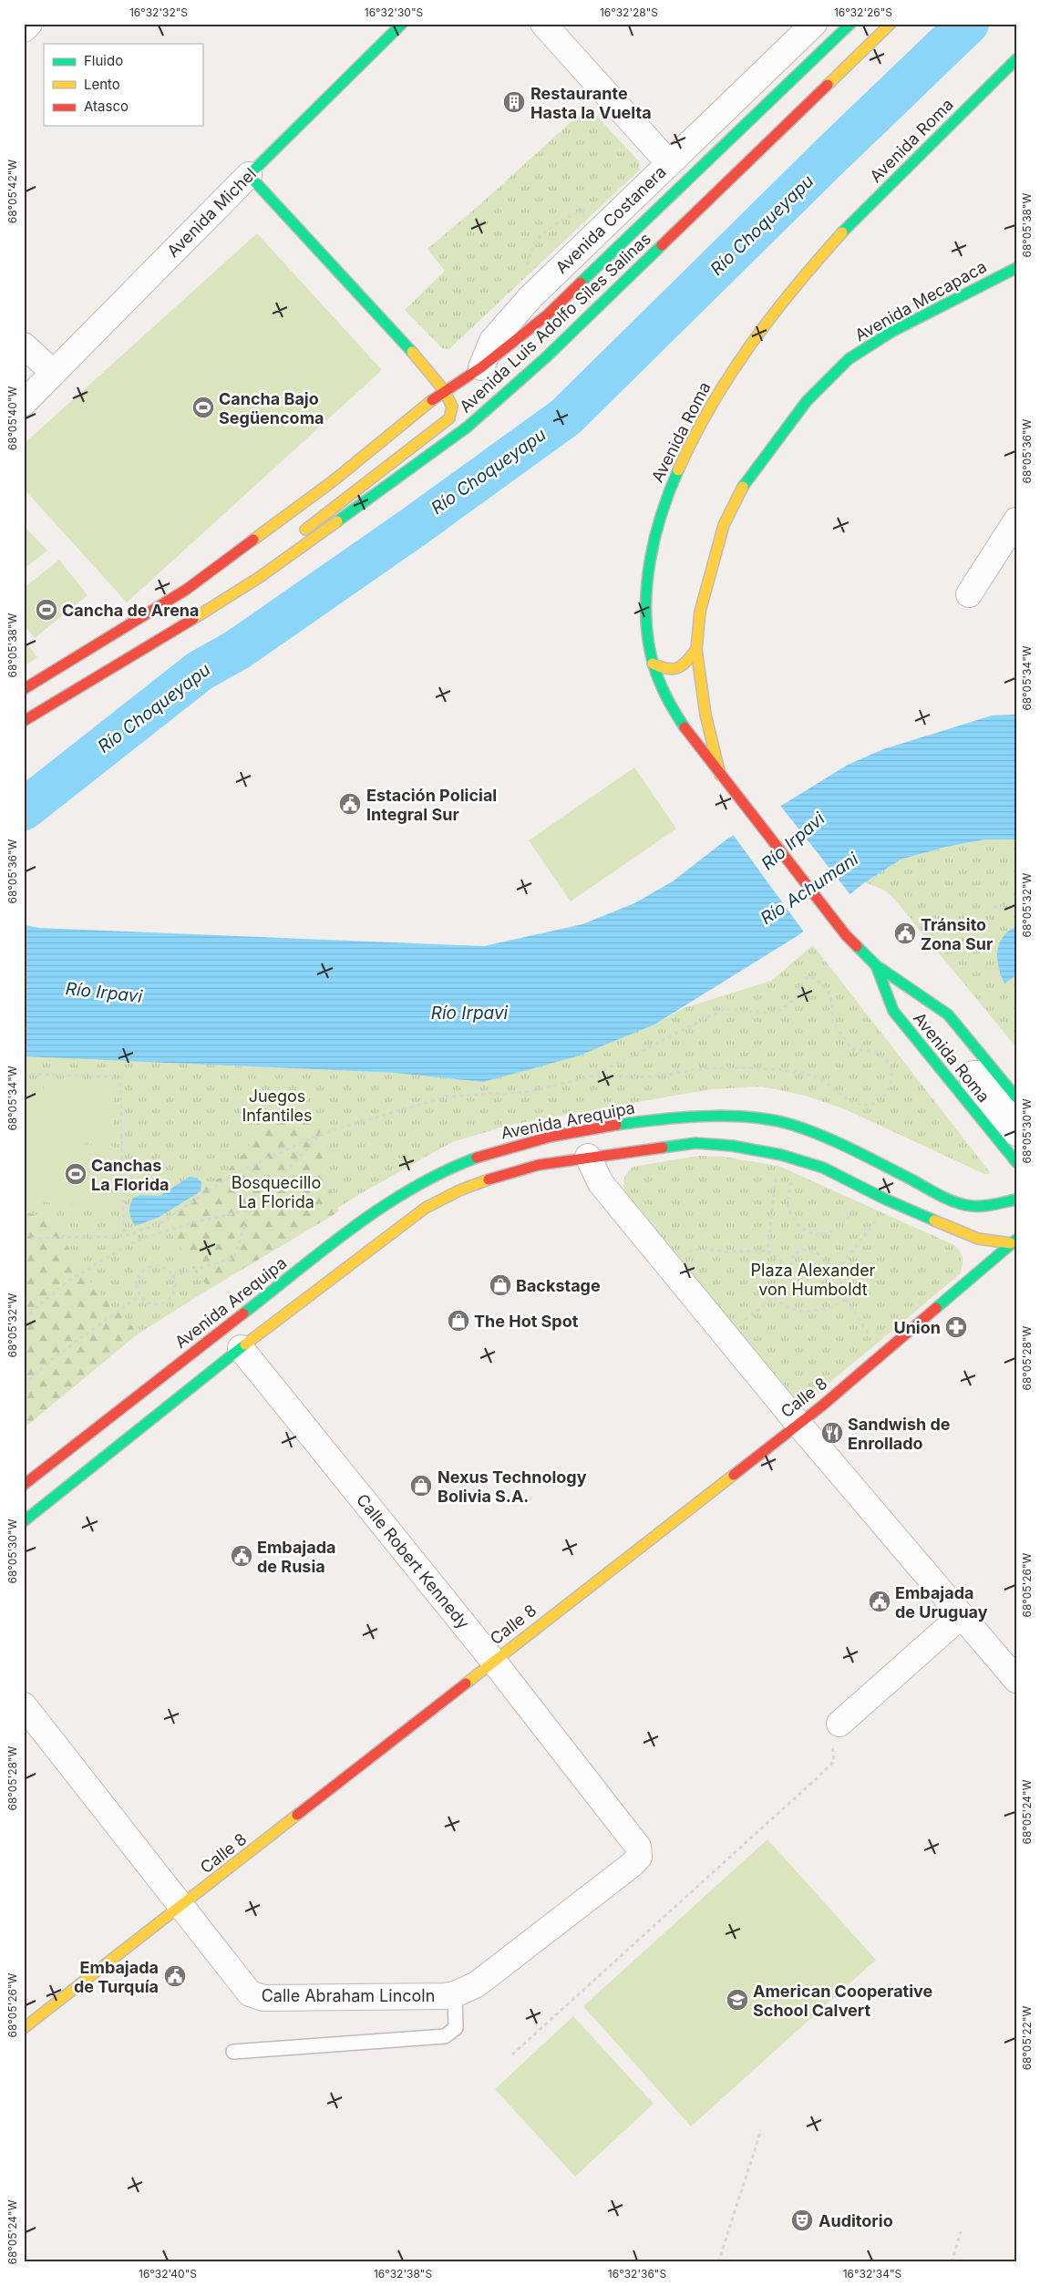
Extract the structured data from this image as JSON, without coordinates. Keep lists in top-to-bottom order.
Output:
{
  "streets": {
    "main road": [
      "Avenida Roma",
      "Avenida Michel",
      "Avenida Mecapaca",
      "Avenida Luis Adolfo Siles Salinas",
      "Avenida Arequipa",
      "Calle 8"
    ],
    "street": ["Avenida Costanera", "Calle Robert Kennedy", "Calle Abraham Lincoln"]
  },
  "crossings": [
    ["Avenida Roma", "Avenida Mecapaca"],
    ["Avenida Costanera", "Avenida Luis Adolfo Siles Salinas"],
    ["Avenida Arequipa", "Calle 8"],
    ["Avenida Arequipa", "Calle Robert Kennedy"],
    ["Calle 8", "Calle Robert Kennedy"],
    ["Calle 8", "Calle Abraham Lincoln"],
    ["Calle Robert Kennedy", "Calle Abraham Lincoln"]
  ],
  "water": ["Río Choqueyapu", "Río Irpavi", "Río Achumani"],
  "parks": ["Juegos Infantiles", "Bosquecillo La Florida", "Plaza Alexander von Humboldt"],
  "places": {
    "building": ["Restaurante Hasta la Vuelta"],
    "sports": ["Cancha Bajo Següencoma", "Cancha de Arena", "Canchas La Florida"],
    "public building": [
      "Estación Policial Integral Sur",
      "Tránsito Zona Sur",
      "Embajada de Rusia",
      "Embajada de Uruguay",
      "Embajada de Turquía"
    ],
    "shop": ["Backstage", "The Hot Spot", "Nexus Technology Bolivia S.A."],
    "pharmacy": ["Union"],
    "restaurant": ["Sandwish de Enrollado"],
    "school or university": ["American Cooperative School Calvert"],
    "theatre": ["Auditorio"]
  },
  "legend": ["Fluido", "Lento", "Atasco"],
  "coordinates": [
    "16°32'32\"S",
    "16°32'30\"S",
    "16°32'28\"S",
    "16°32'26\"S",
    "68°05'42\"W",
    "68°05'38\"W",
    "68°05'40\"W",
    "68°05'36\"W",
    "68°05'34\"W",
    "68°05'32\"W",
    "68°05'30\"W",
    "68°05'28\"W",
    "68°05'26\"W",
    "68°05'24\"W",
    "68°05'22\"W",
    "16°32'40\"S",
    "16°32'38\"S",
    "16°32'36\"S",
    "16°32'34\"S"
  ]
}
